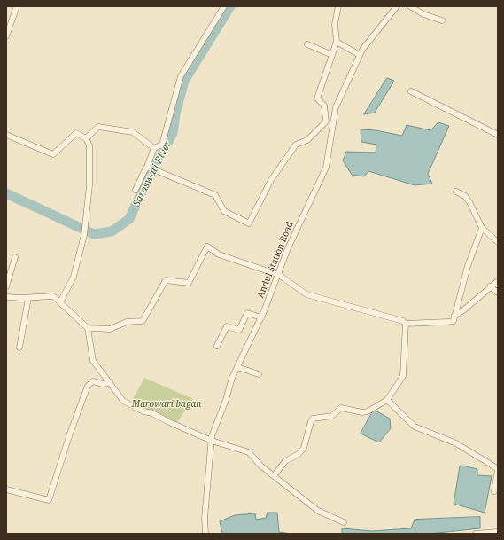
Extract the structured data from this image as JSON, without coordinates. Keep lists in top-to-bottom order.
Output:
{
  "streets": {
    "street": ["Andul Station Road"]
  },
  "water": ["Saraswati River"],
  "parks": ["Marowari bagan"]
}
